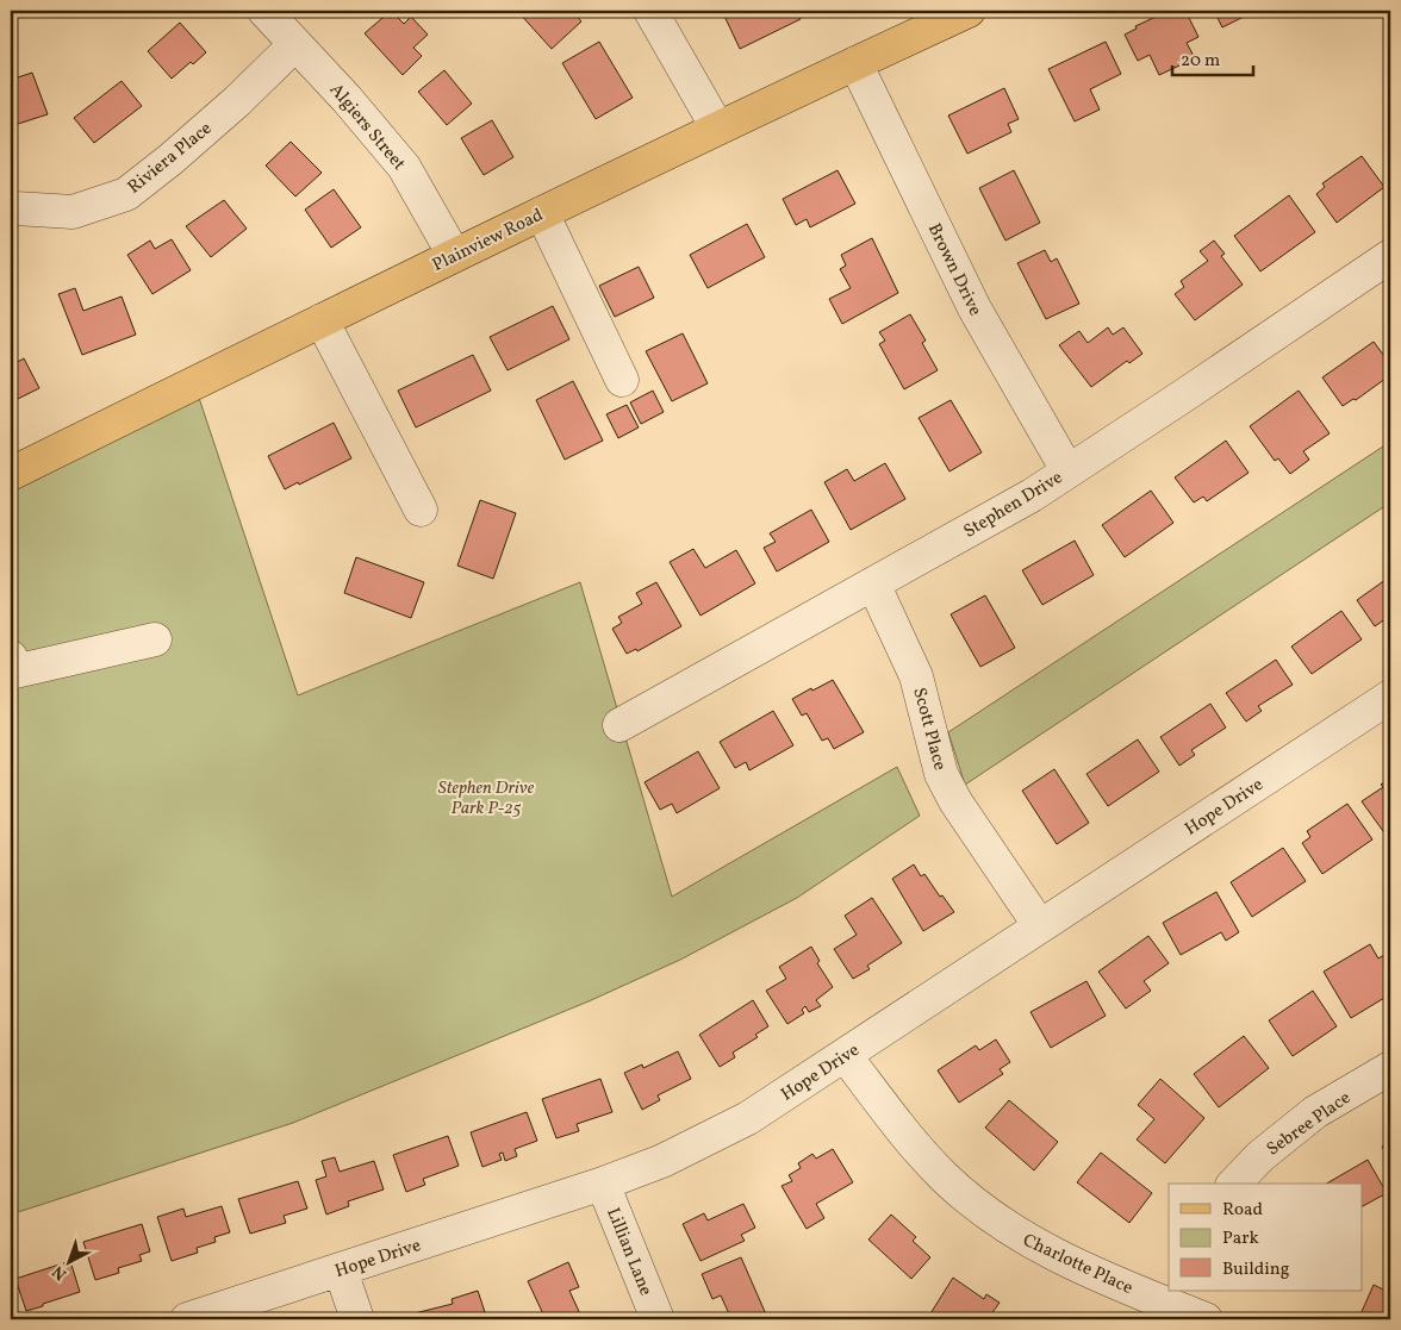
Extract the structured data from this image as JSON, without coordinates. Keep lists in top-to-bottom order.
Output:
{
  "streets": {
    "main road": ["Plainview Road"],
    "street": [
      "Algiers Street",
      "Riviera Place",
      "Brown Drive",
      "Stephen Drive",
      "Scott Place",
      "Hope Drive",
      "Sebree Place",
      "Lillian Lane",
      "Charlotte Place"
    ]
  },
  "crossings": [
    ["Algiers Street", "Riviera Place"],
    ["Algiers Street", "Plainview Road"],
    ["Plainview Road", "Brown Drive"],
    ["Brown Drive", "Stephen Drive"],
    ["Stephen Drive", "Scott Place"],
    ["Scott Place", "Hope Drive"],
    ["Hope Drive", "Lillian Lane"],
    ["Hope Drive", "Charlotte Place"]
  ],
  "parks": ["Stephen Drive Park P-25"],
  "legend": ["Road", "Park", "Building"],
  "scale_bar": "20 m",
  "north": "bottom left"
}
